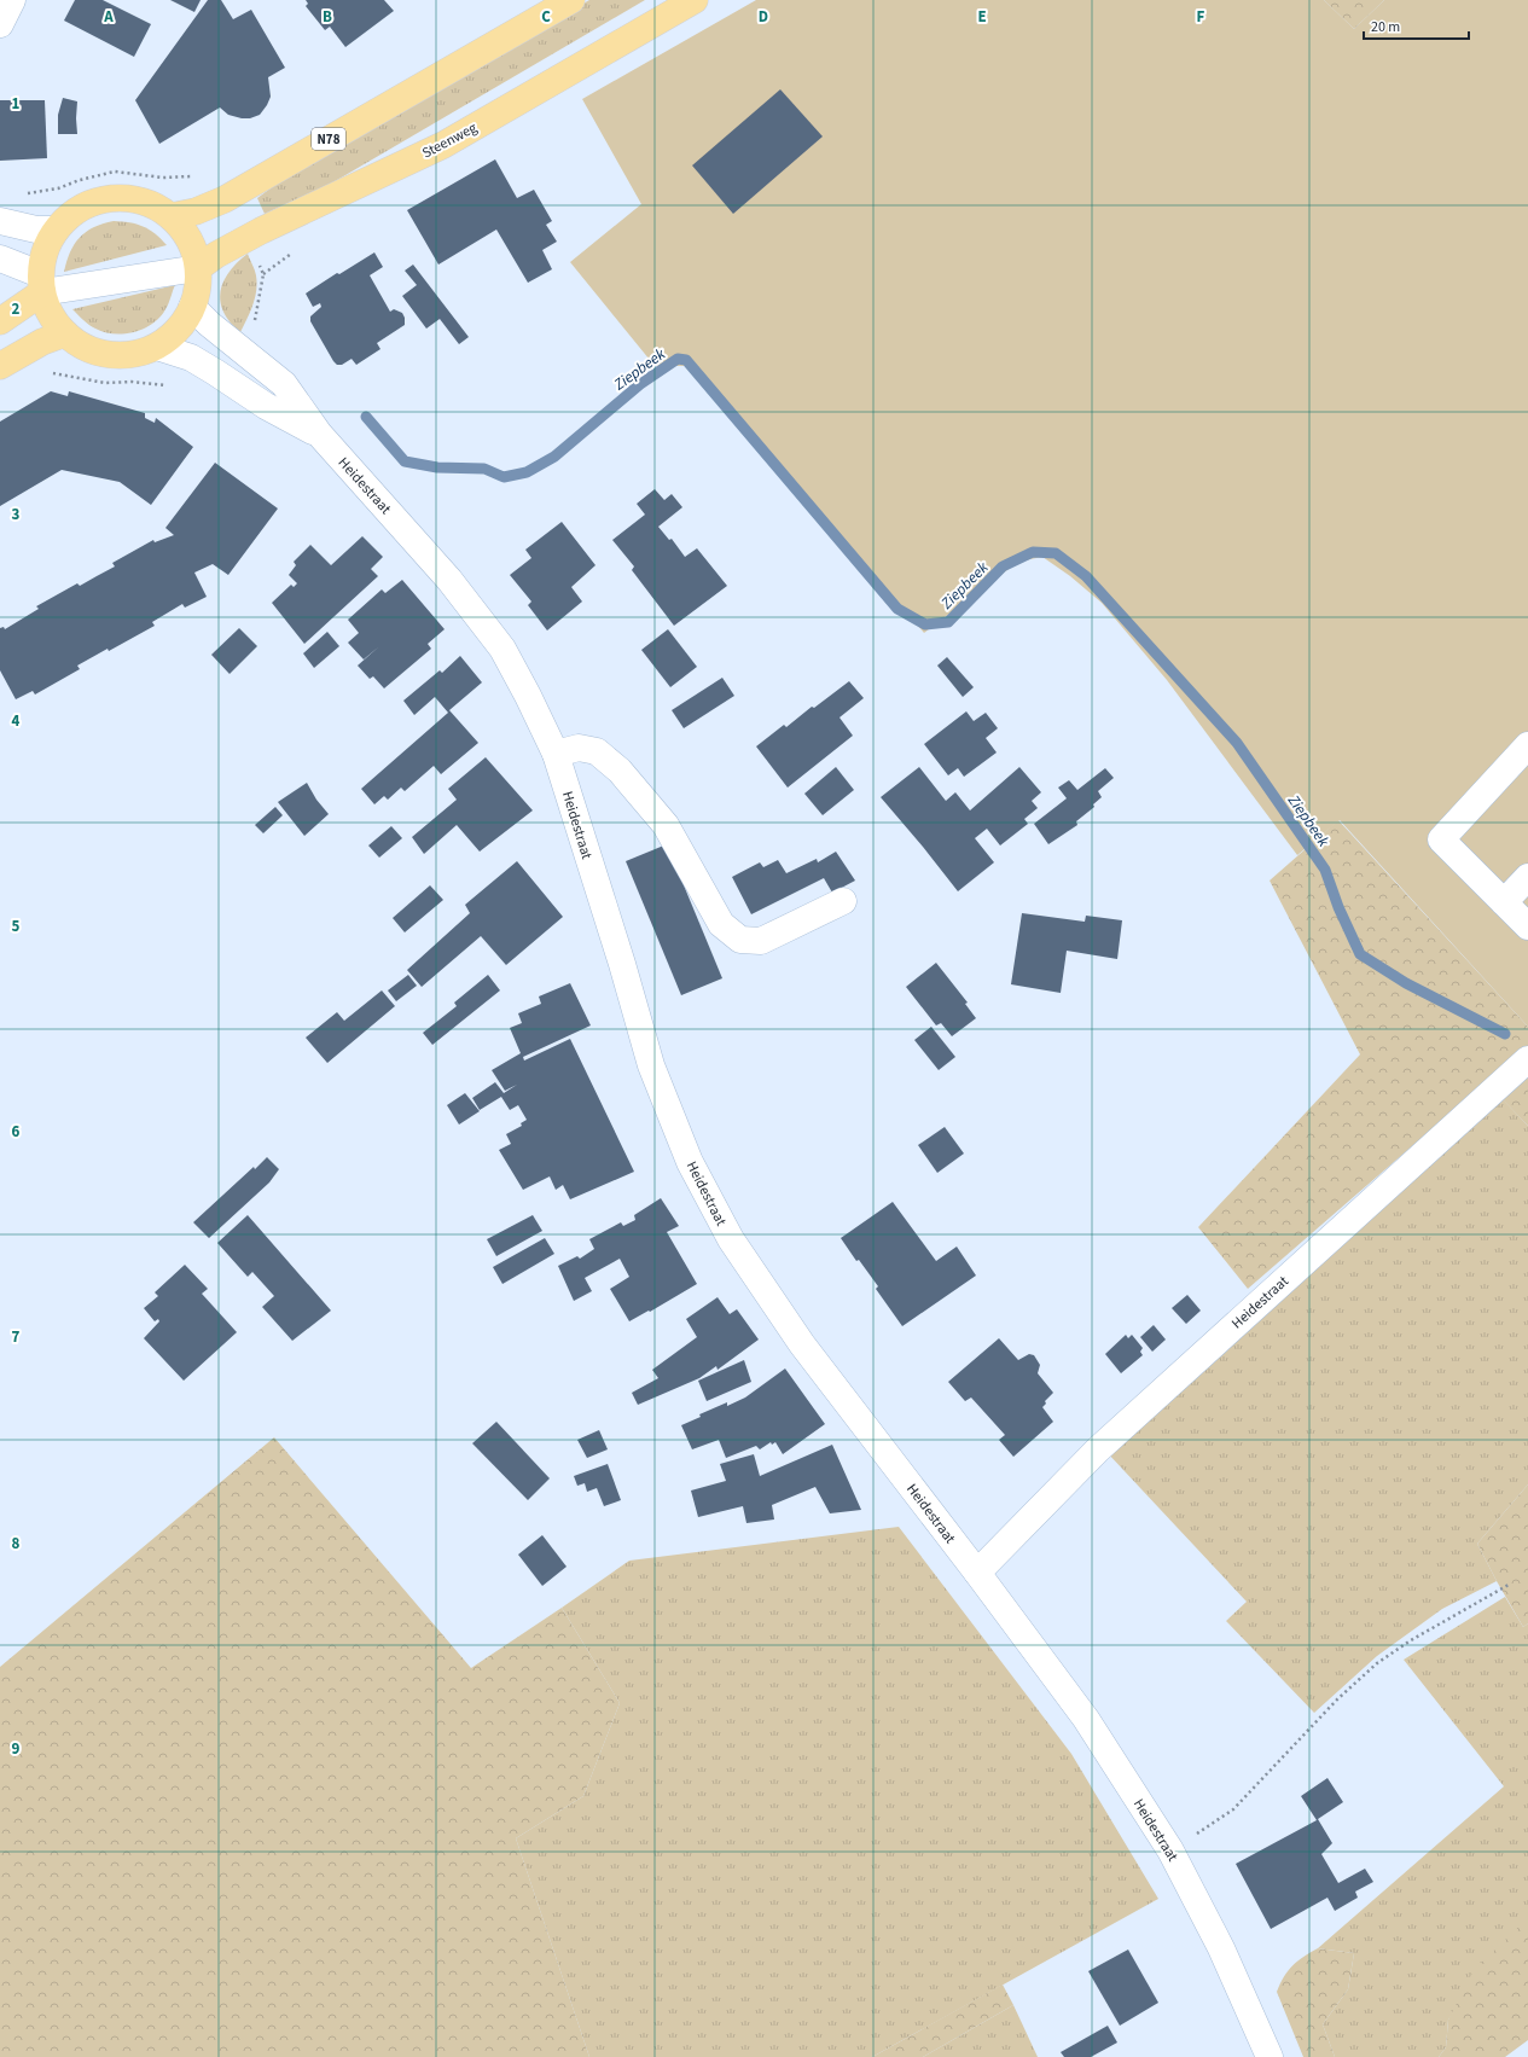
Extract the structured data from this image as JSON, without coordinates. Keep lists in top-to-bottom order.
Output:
{
  "streets": {
    "main road": ["N78", "Steenweg"],
    "street": ["Heidestraat"]
  },
  "water": ["Ziepbeek"],
  "scale_bar": "20 m",
  "grid": {
    "columns": [
      "A",
      "B",
      "C",
      "D",
      "E",
      "F"
    ],
    "rows": [
      "1",
      "2",
      "3",
      "4",
      "5",
      "6",
      "7",
      "8",
      "9"
    ]
  }
}
